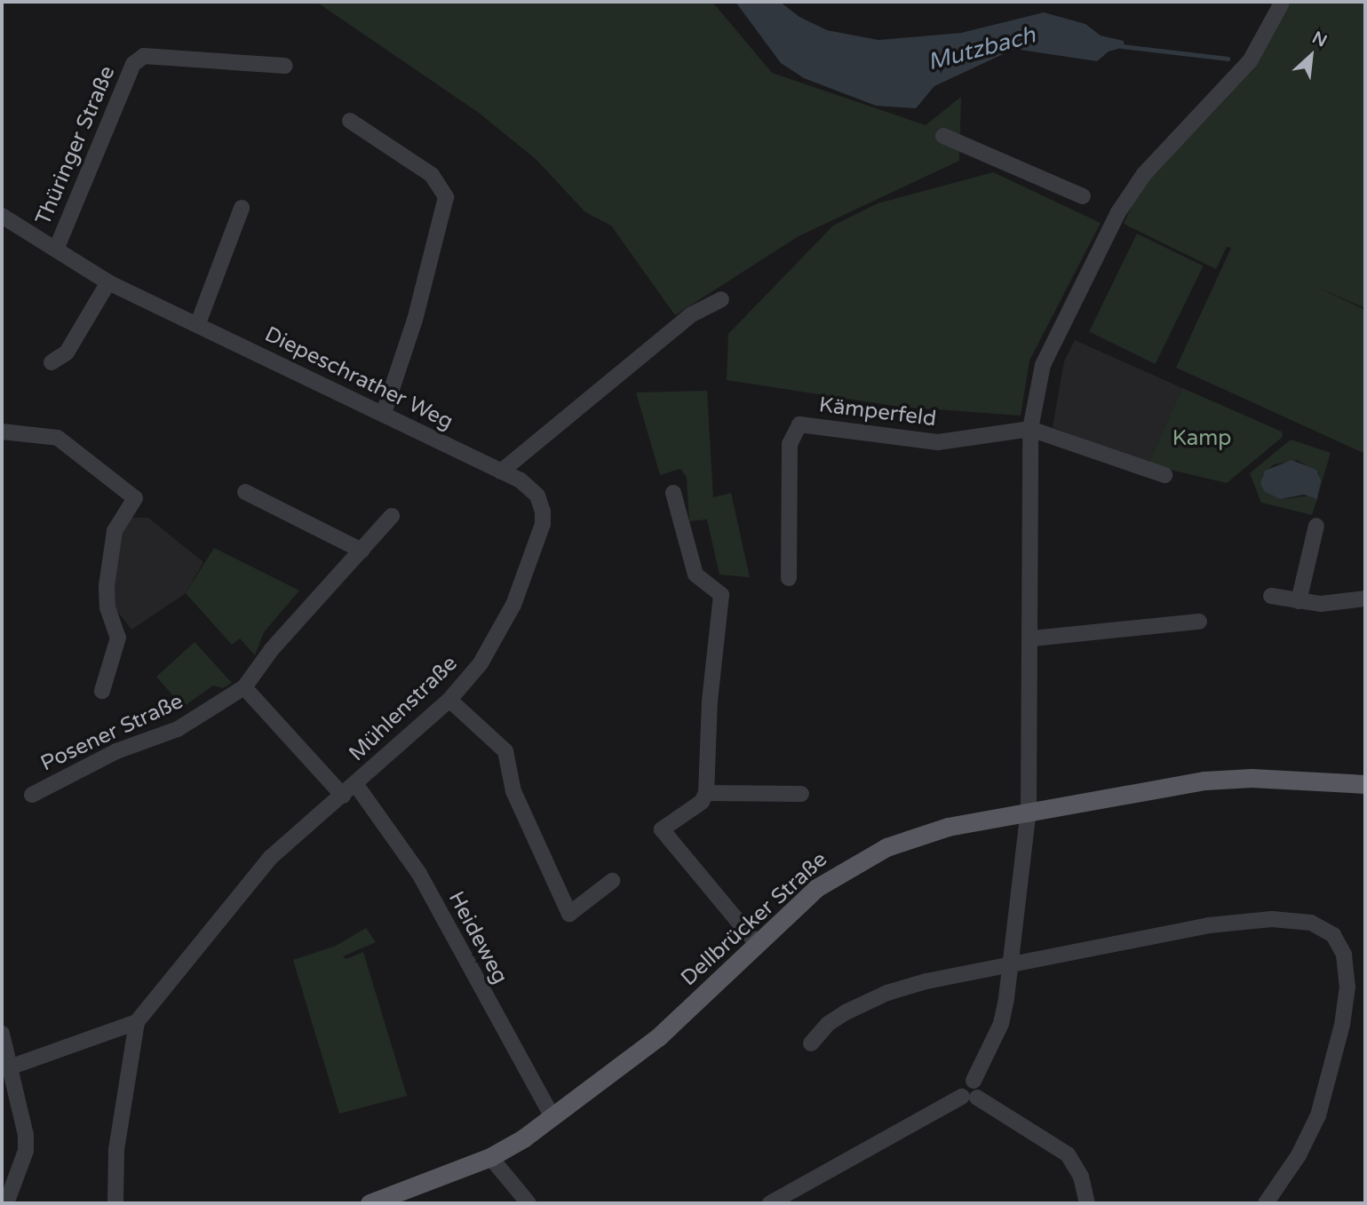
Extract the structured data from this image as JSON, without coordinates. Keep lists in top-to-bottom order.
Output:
{
  "streets": {
    "main road": ["Dellbrücker Straße"],
    "street": [
      "Thüringer Straße",
      "Diepeschrather Weg",
      "Kämperfeld",
      "Mühlenstraße",
      "Posener Straße",
      "Heideweg"
    ]
  },
  "crossings": [
    ["Thüringer Straße", "Diepeschrather Weg"],
    ["Diepeschrather Weg", "Mühlenstraße"],
    ["Mühlenstraße", "Heideweg"],
    ["Dellbrücker Straße", "Heideweg"]
  ],
  "water": ["Mutzbach"],
  "parks": ["Kamp"],
  "north": "top right"
}
